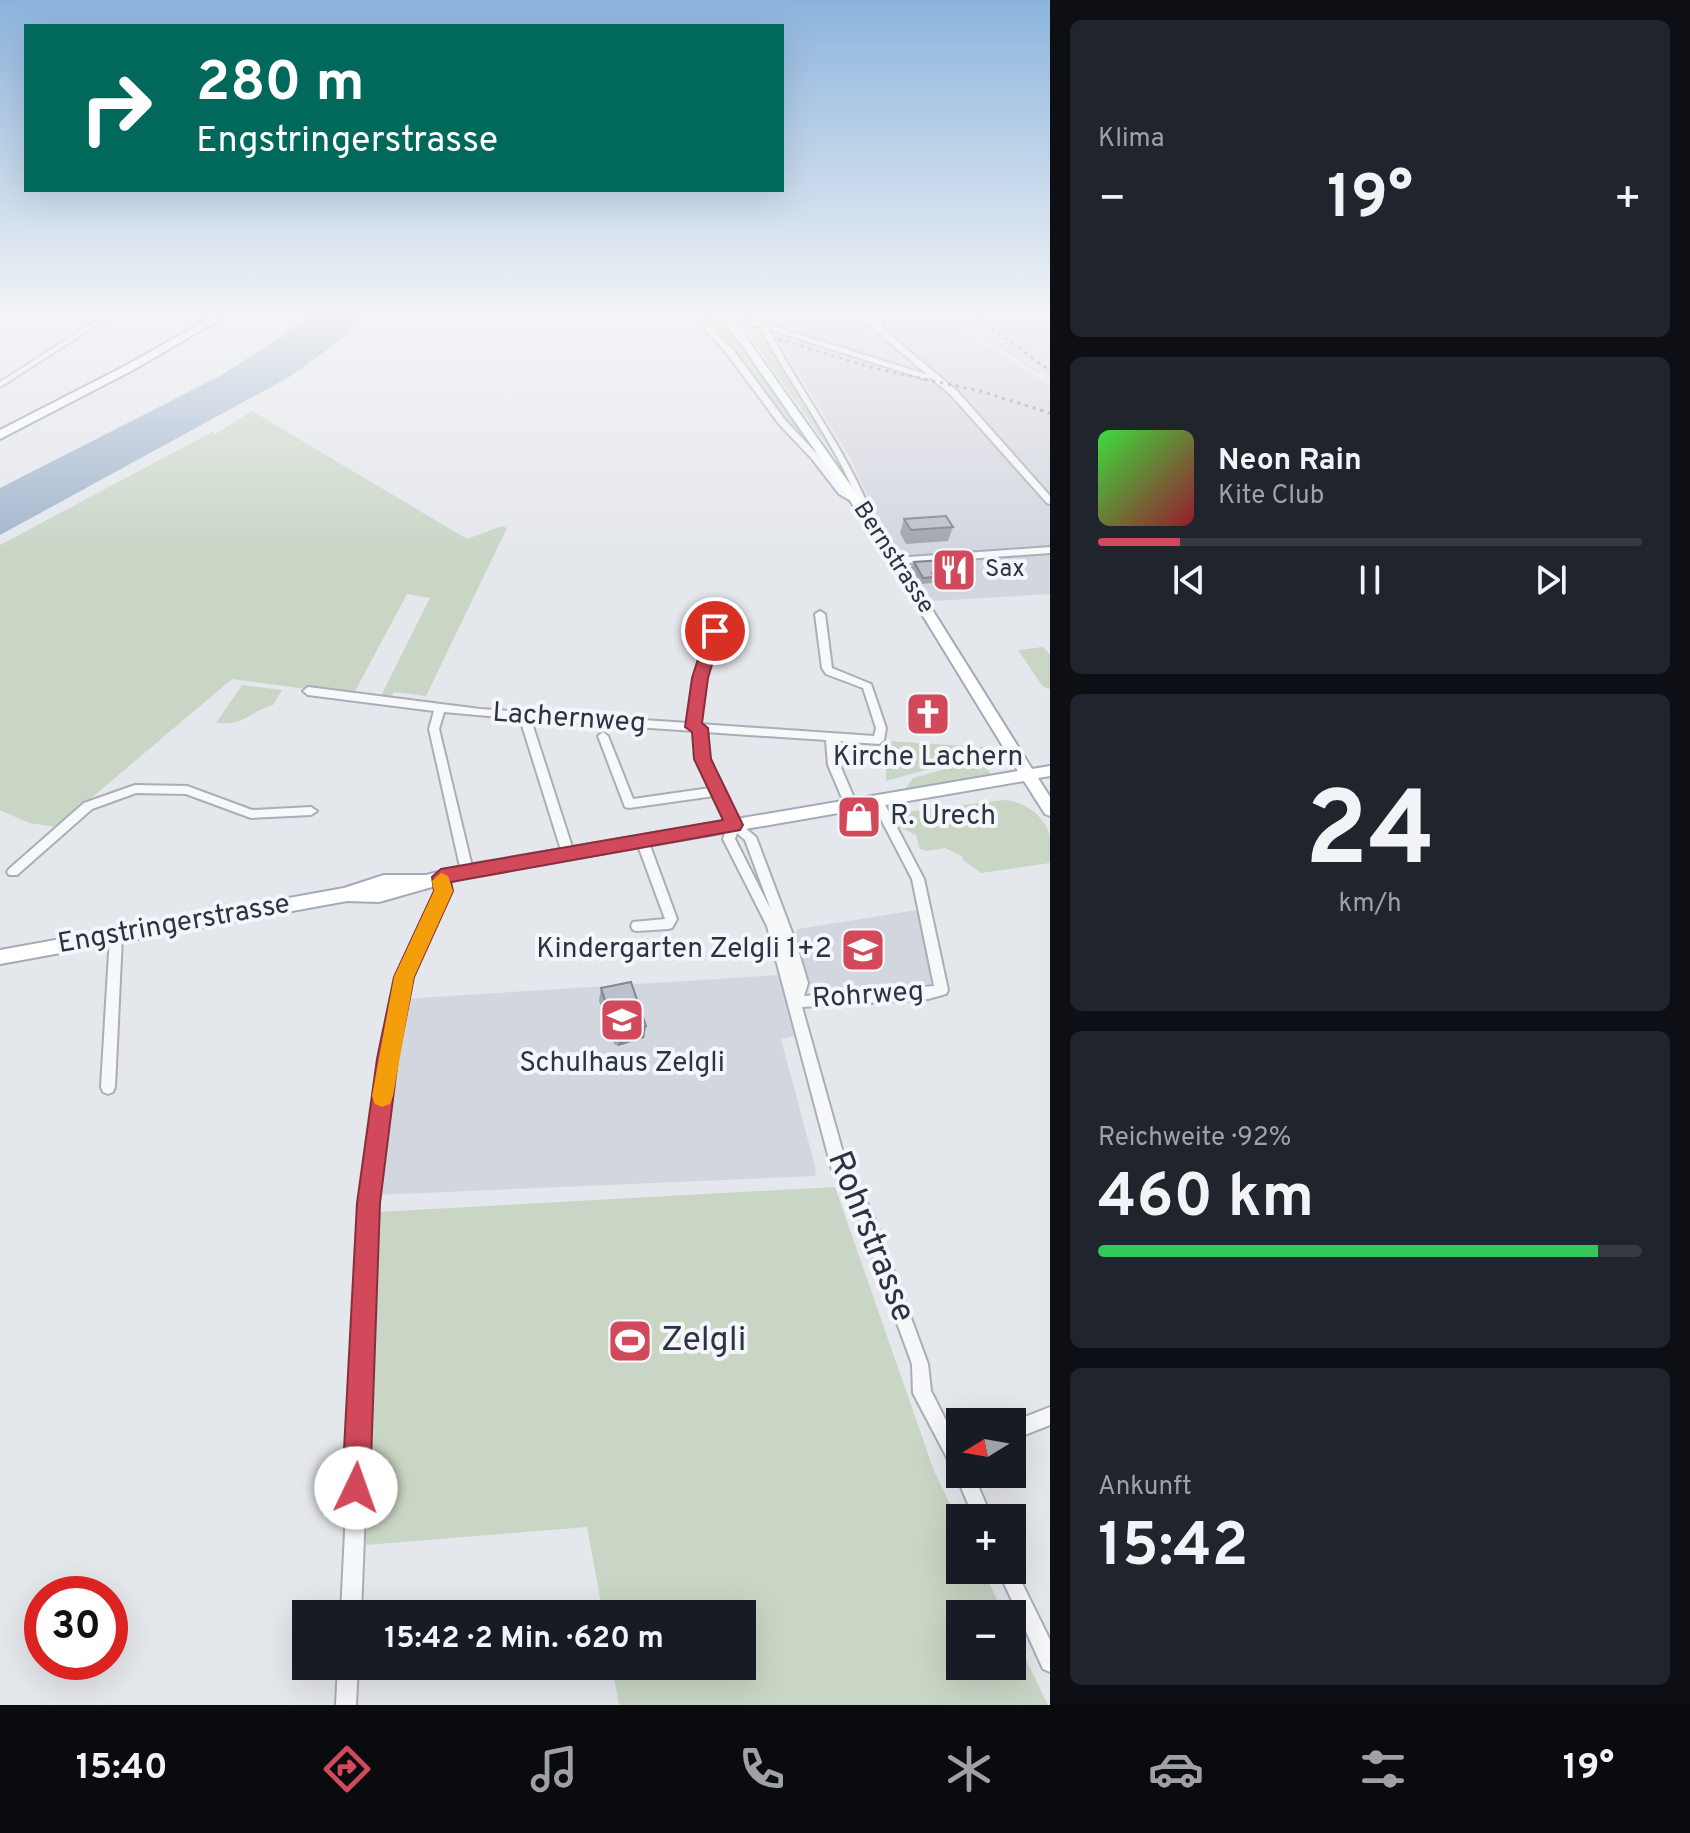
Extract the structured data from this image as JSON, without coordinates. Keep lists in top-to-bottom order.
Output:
{
  "streets": {
    "main road": ["Bernstrasse", "Engstringerstrasse"],
    "street": ["Lachernweg", "Rohrweg", "Rohrstrasse"]
  },
  "crossings": [
    ["Bernstrasse", "Engstringerstrasse"],
    ["Engstringerstrasse", "Rohrweg"],
    ["Engstringerstrasse", "Rohrstrasse"],
    ["Rohrweg", "Rohrstrasse"]
  ],
  "places": {
    "restaurant": ["Sax"],
    "church": ["Kirche Lachern"],
    "shop": ["R. Urech"],
    "school or university": ["Kindergarten Zelgli 1+2", "Schulhaus Zelgli"],
    "sports": ["Zelgli"]
  },
  "north": "left",
  "page": {
    "tile": [
      "Klima",
      ["24", "km/h"],
      ["Reichweite · 92%", "460 km"],
      ["Ankunft", "15:42"]
    ],
    "turn": ["280 m", "Engstringerstrasse"],
    "heat": ["−", "19°", "+"],
    "song": ["Neon Rain", "Kite Club"],
    "map_buttons": ["+", "−"],
    "limit": "30",
    "trip": "15:42 · 2 Min. · 620 m",
    "tabs": ["15:40", "19°"]
  }
}
